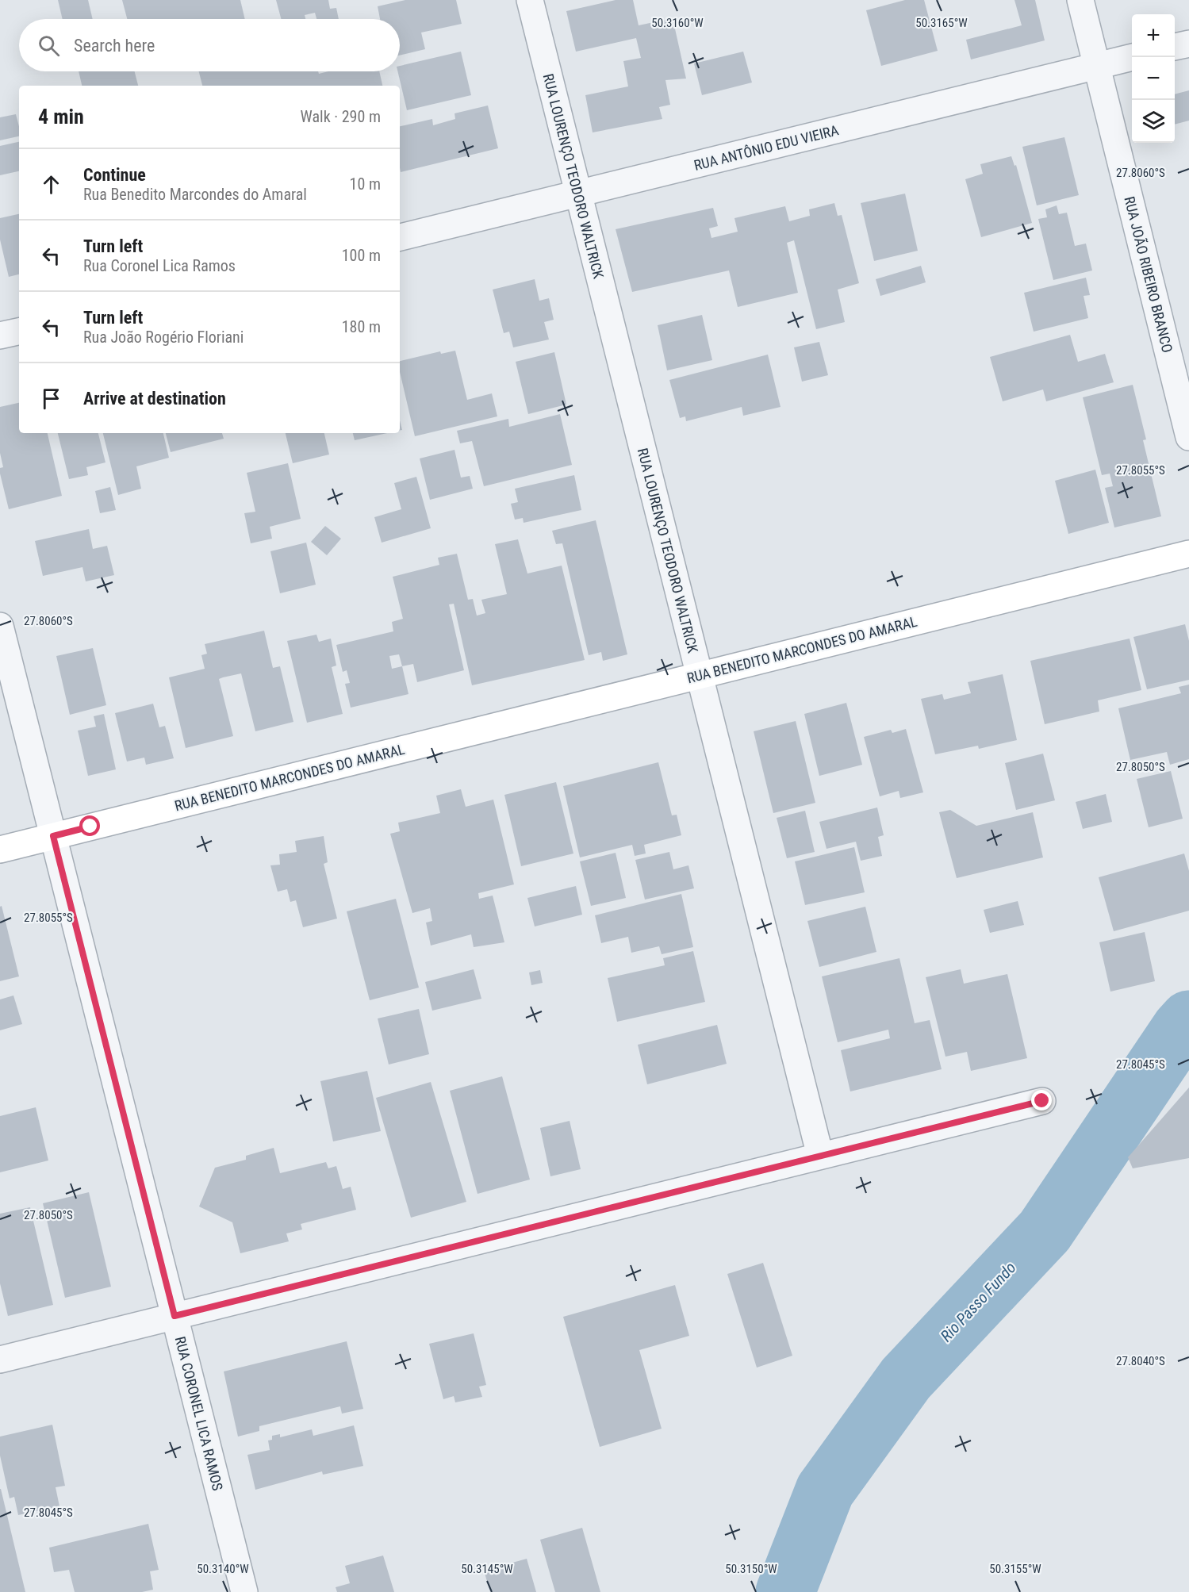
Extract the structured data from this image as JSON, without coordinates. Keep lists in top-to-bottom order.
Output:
{
  "streets": {
    "main road": ["RUA BENEDITO MARCONDES DO AMARAL"],
    "street": [
      "RUA ANTÔNIO EDU VIEIRA",
      "RUA LOURENÇO TEODORO WALTRICK",
      "RUA JOÃO RIBEIRO BRANCO",
      "RUA CORONEL LICA RAMOS"
    ]
  },
  "crossings": [
    ["RUA ANTÔNIO EDU VIEIRA", "RUA LOURENÇO TEODORO WALTRICK"],
    ["RUA ANTÔNIO EDU VIEIRA", "RUA JOÃO RIBEIRO BRANCO"],
    ["RUA LOURENÇO TEODORO WALTRICK", "RUA BENEDITO MARCONDES DO AMARAL"],
    ["RUA BENEDITO MARCONDES DO AMARAL", "RUA CORONEL LICA RAMOS"]
  ],
  "water": ["Rio Passo Fundo"],
  "page": {
    "map_buttons": ["+", "−"],
    "search": "Search here",
    "heading": ["4 min", "Walk · 290 m"],
    "list": [
      ["Continue", "Rua Benedito Marcondes do Amaral", "10 m"],
      ["Turn left", "Rua Coronel Lica Ramos", "100 m"],
      ["Turn left", "Rua João Rogério Floriani", "180 m"],
      "Arrive at destination"
    ]
  },
  "coordinates": [
    "50.3165°W",
    "50.3160°W",
    "27.8060°S",
    "27.8055°S",
    "27.8050°S",
    "27.8045°S",
    "27.8040°S",
    "50.3140°W",
    "50.3145°W",
    "50.3150°W",
    "50.3155°W"
  ]
}
